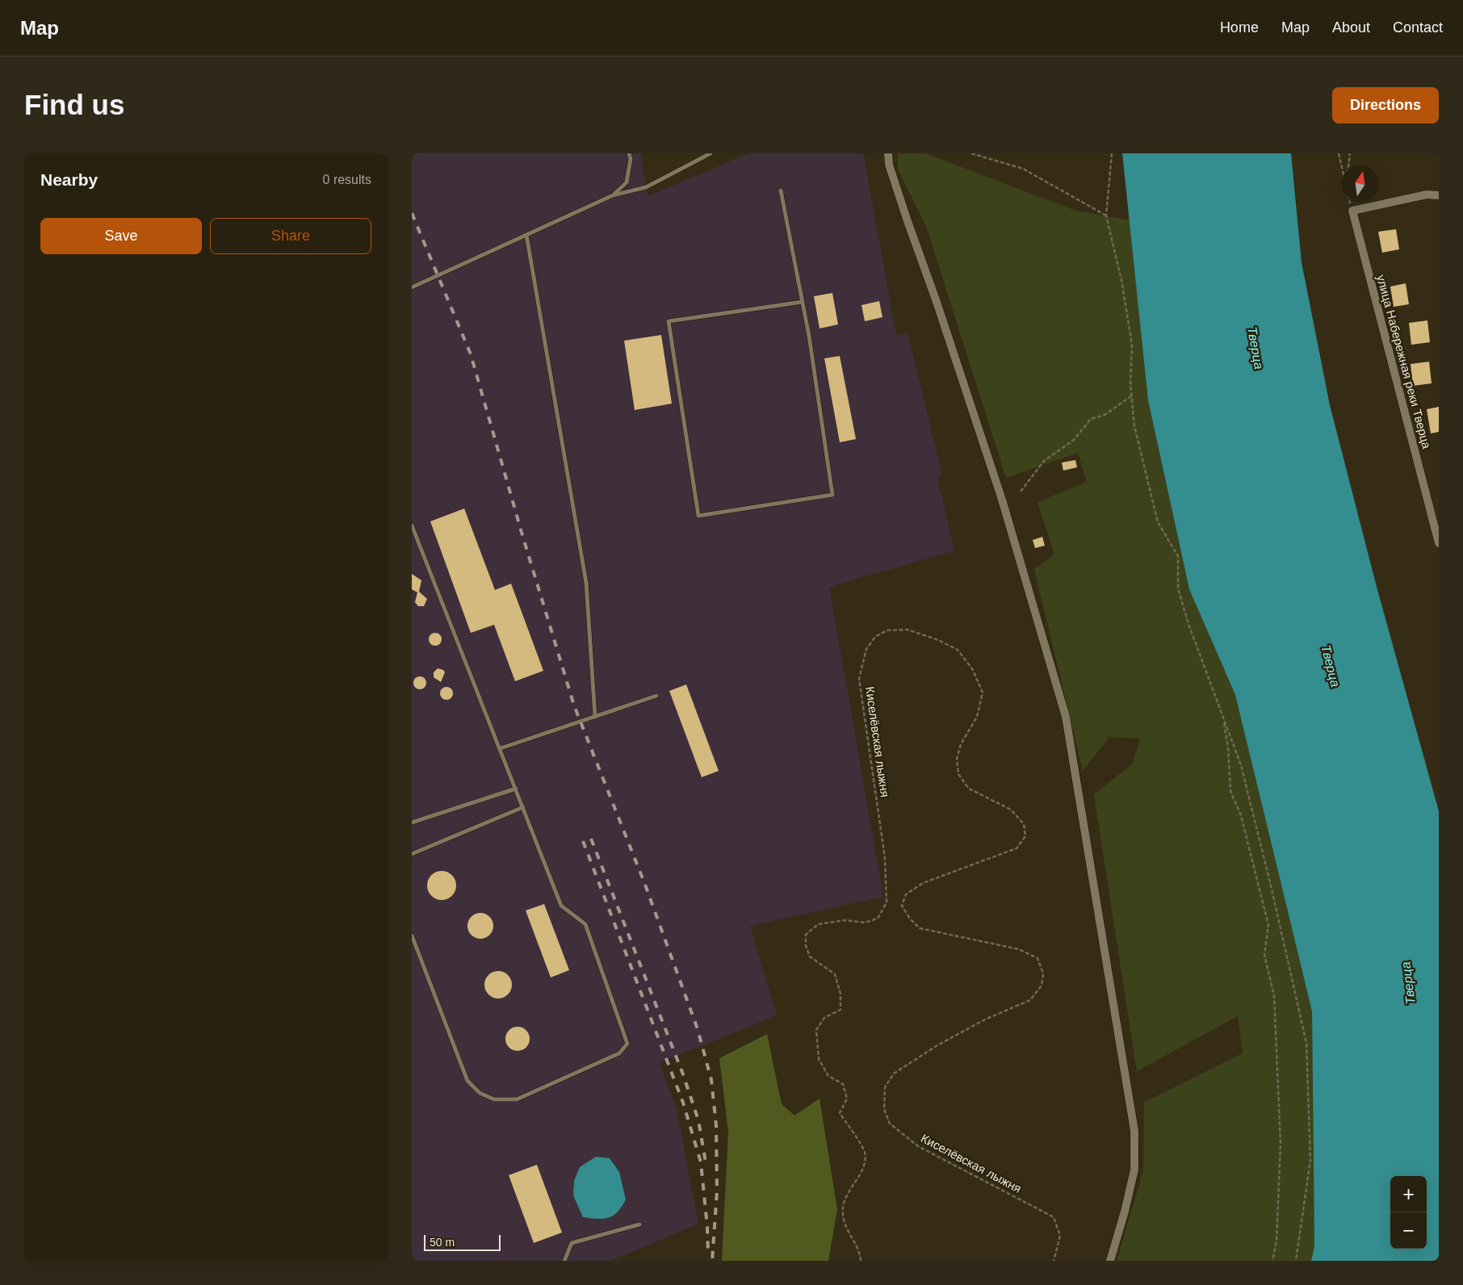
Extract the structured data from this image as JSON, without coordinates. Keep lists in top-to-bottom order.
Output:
{
  "streets": {
    "street": ["улица Набережная реки Тверца"],
    "path": ["Киселёвская лыжня"]
  },
  "water": ["Тверца"],
  "scale_bar": "50 m",
  "north": "top",
  "page": {
    "header": "Map",
    "nav": [
      "Home",
      "Map",
      "About",
      "Contact"
    ],
    "buttons": [
      "Directions",
      ["Save", "Share"]
    ],
    "title": "Find us",
    "heading": ["Nearby", "0 results"],
    "map_buttons": ["+", "−"],
    "scale": "50 m"
  }
}
